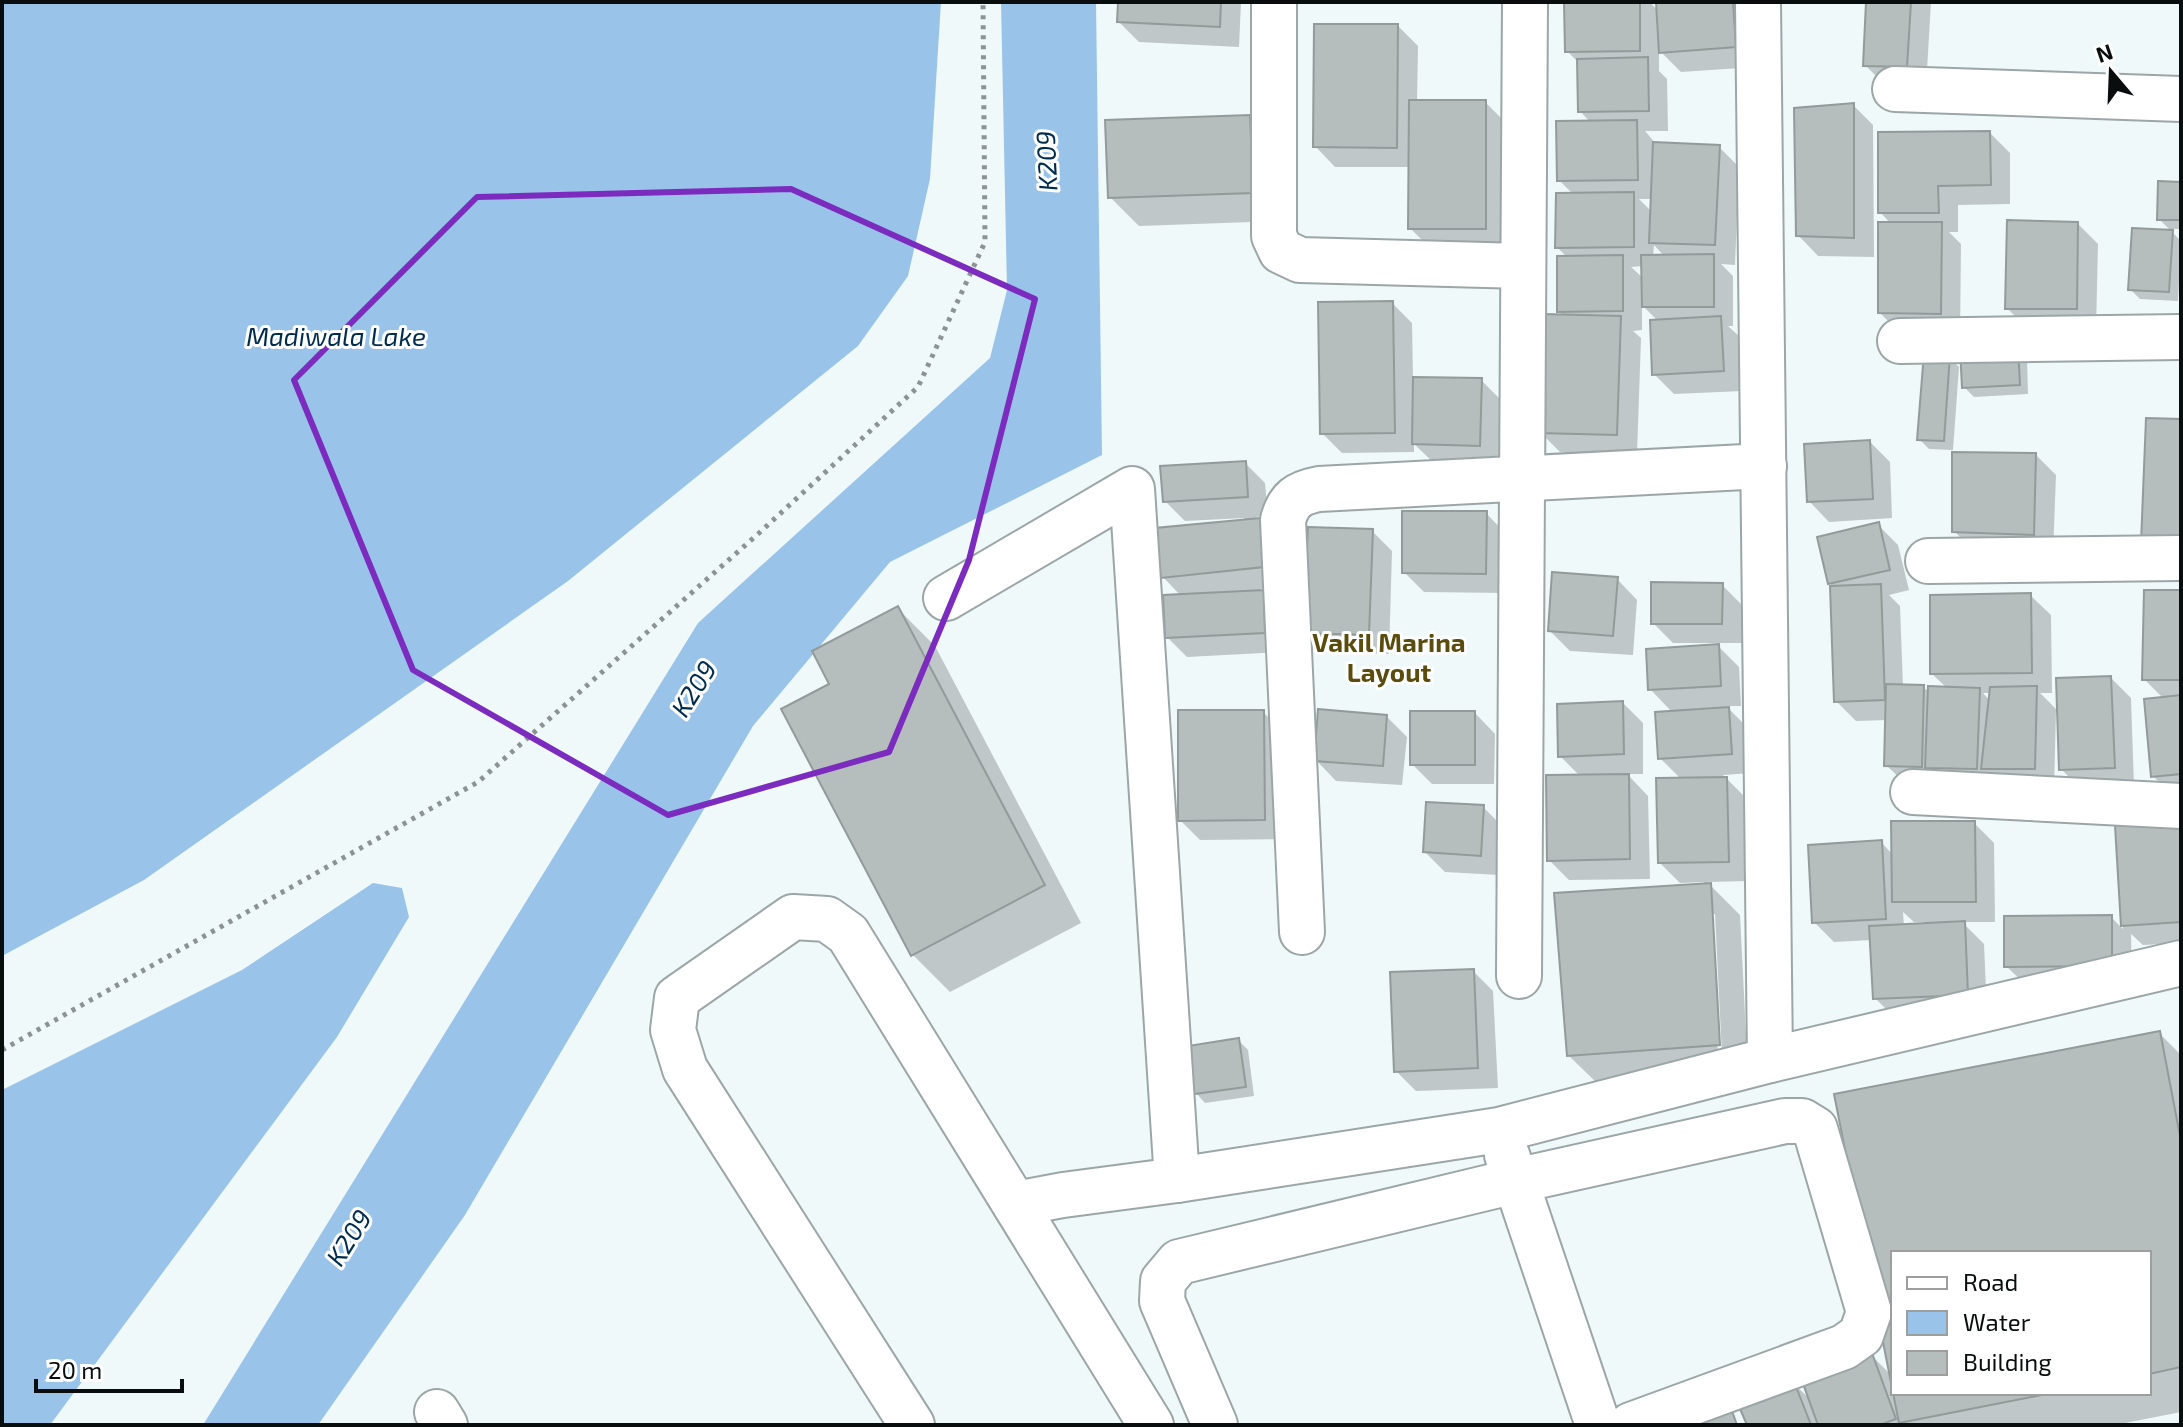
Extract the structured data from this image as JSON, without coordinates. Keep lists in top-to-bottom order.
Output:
{
  "districts": ["Vakil Marina Layout"],
  "water": ["K209", "Madiwala Lake"],
  "legend": ["Road", "Water", "Building"],
  "scale_bar": "20 m",
  "north": "top"
}
